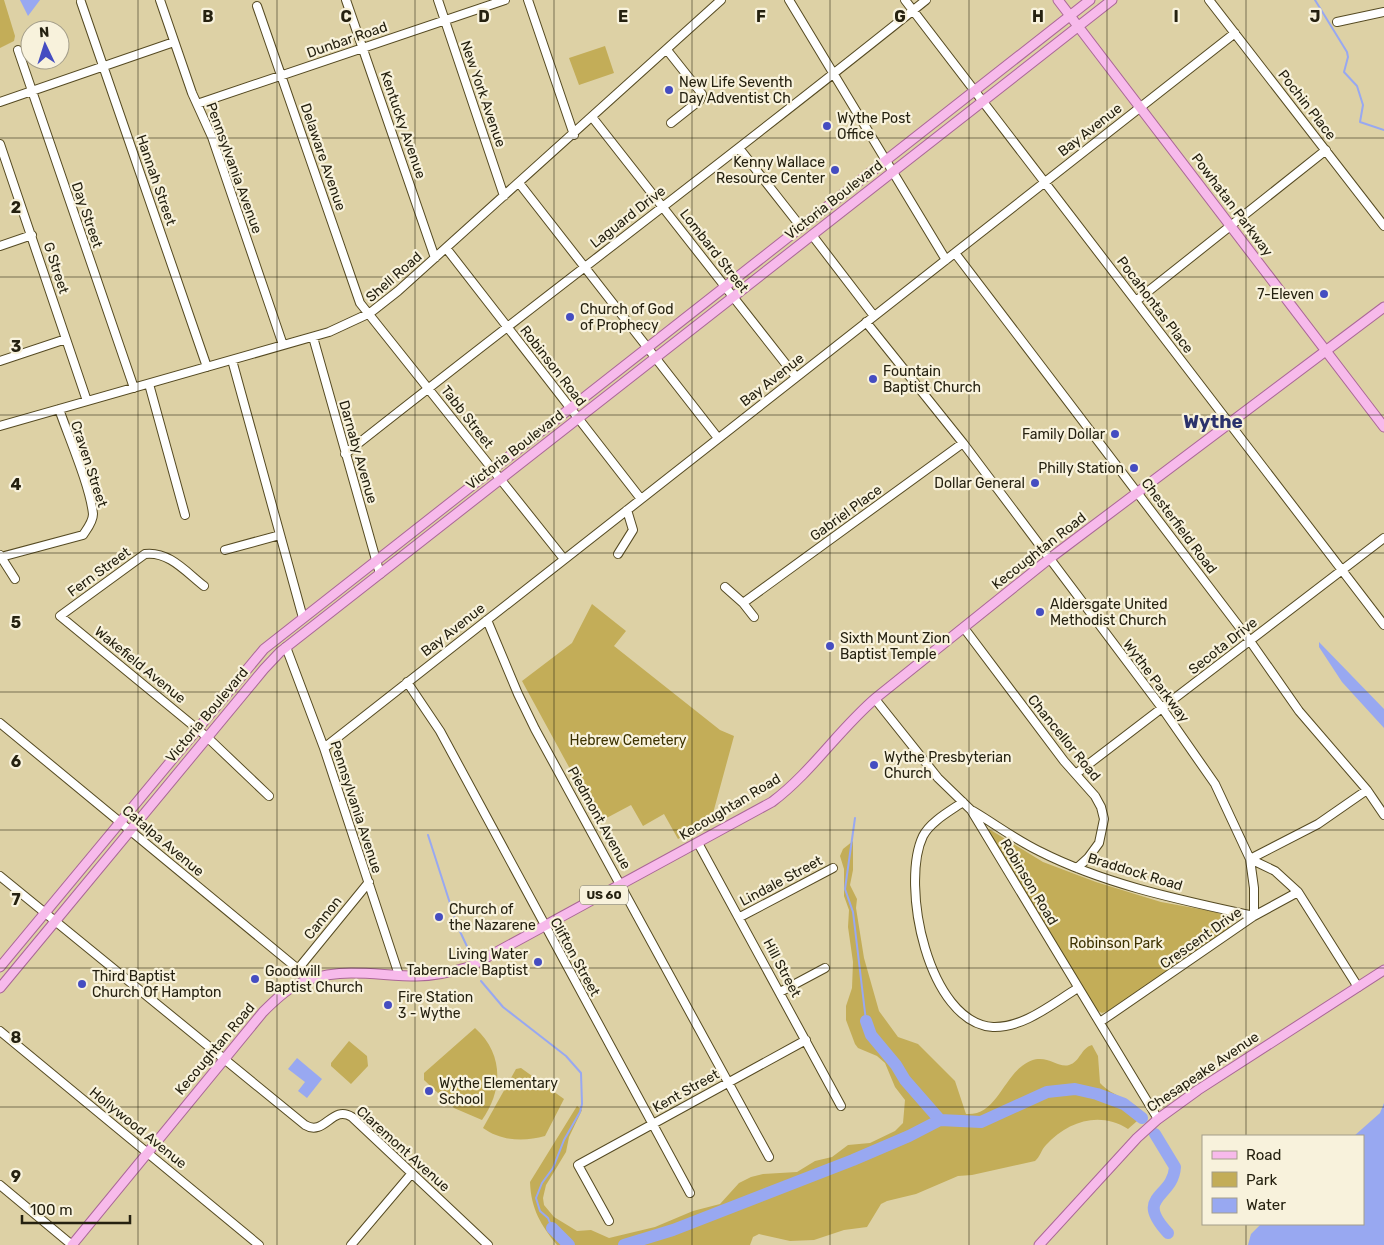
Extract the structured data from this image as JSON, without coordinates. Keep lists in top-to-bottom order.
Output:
{
  "streets": {
    "main road": [
      "Victoria Boulevard",
      "Powhatan Parkway",
      "Kecoughtan Road",
      "US 60",
      "Chesapeake Avenue"
    ],
    "street": [
      "Dunbar Road",
      "New York Avenue",
      "Pochin Place",
      "Kentucky Avenue",
      "Bay Avenue",
      "Delaware Avenue",
      "Pennsylvania Avenue",
      "Hannah Street",
      "Day Street",
      "Laguard Drive",
      "Lombard Street",
      "G Street",
      "Shell Road",
      "Pocahontas Place",
      "Robinson Road",
      "Tabb Street",
      "Darnaby Avenue",
      "Craven Street",
      "Gabriel Place",
      "Chesterfield Road",
      "Fern Street",
      "Secota Drive",
      "Wakefield Avenue",
      "Wythe Parkway",
      "Chancellor Road",
      "Piedmont Avenue",
      "Catalpa Avenue",
      "Braddock Road",
      "Lindale Street",
      "Cannon",
      "Crescent Drive",
      "Clifton Street",
      "Hill Street",
      "Kent Street",
      "Hollywood Avenue",
      "Claremont Avenue"
    ]
  },
  "crossings": [
    ["Dunbar Road", "New York Avenue"],
    ["Dunbar Road", "Kentucky Avenue"],
    ["Dunbar Road", "Delaware Avenue"],
    ["Dunbar Road", "Pennsylvania Avenue"],
    ["New York Avenue", "Shell Road"],
    ["Pochin Place", "Bay Avenue"],
    ["Kentucky Avenue", "Shell Road"],
    ["Bay Avenue", "Pennsylvania Avenue"],
    ["Bay Avenue", "Powhatan Parkway"],
    ["Bay Avenue", "Lombard Street"],
    ["Bay Avenue", "Pocahontas Place"],
    ["Bay Avenue", "Robinson Road"],
    ["Bay Avenue", "Tabb Street"],
    ["Bay Avenue", "Chesterfield Road"],
    ["Bay Avenue", "Wythe Parkway"],
    ["Bay Avenue", "Piedmont Avenue"],
    ["Bay Avenue", "Clifton Street"],
    ["Delaware Avenue", "Shell Road"],
    ["Delaware Avenue", "Tabb Street"],
    ["Pennsylvania Avenue", "Victoria Boulevard"],
    ["Pennsylvania Avenue", "Shell Road"],
    ["Pennsylvania Avenue", "Kecoughtan Road"],
    ["Pennsylvania Avenue", "Cannon"],
    ["Hannah Street", "Shell Road"],
    ["Victoria Boulevard", "Powhatan Parkway"],
    ["Victoria Boulevard", "Lombard Street"],
    ["Victoria Boulevard", "Pocahontas Place"],
    ["Victoria Boulevard", "Robinson Road"],
    ["Victoria Boulevard", "Tabb Street"],
    ["Victoria Boulevard", "Darnaby Avenue"],
    ["Victoria Boulevard", "Wakefield Avenue"],
    ["Victoria Boulevard", "Catalpa Avenue"],
    ["Victoria Boulevard", "Claremont Avenue"],
    ["Powhatan Parkway", "Kecoughtan Road"],
    ["Day Street", "Shell Road"],
    ["Laguard Drive", "Lombard Street"],
    ["Laguard Drive", "Pocahontas Place"],
    ["Laguard Drive", "Robinson Road"],
    ["Laguard Drive", "Tabb Street"],
    ["Laguard Drive", "Darnaby Avenue"],
    ["Lombard Street", "Shell Road"],
    ["G Street", "Shell Road"],
    ["Shell Road", "Robinson Road"],
    ["Shell Road", "Tabb Street"],
    ["Shell Road", "Darnaby Avenue"],
    ["Shell Road", "Craven Street"],
    ["Pocahontas Place", "Kecoughtan Road"],
    ["Pocahontas Place", "Secota Drive"],
    ["Robinson Road", "Kecoughtan Road"],
    ["Robinson Road", "Braddock Road"],
    ["Robinson Road", "Crescent Drive"],
    ["Robinson Road", "Chesapeake Avenue"],
    ["Gabriel Place", "Wythe Parkway"],
    ["Chesterfield Road", "Kecoughtan Road"],
    ["Chesterfield Road", "Secota Drive"],
    ["Kecoughtan Road", "Wythe Parkway"],
    ["Kecoughtan Road", "Chancellor Road"],
    ["Kecoughtan Road", "Piedmont Avenue"],
    ["Kecoughtan Road", "Catalpa Avenue"],
    ["Kecoughtan Road", "Clifton Street"],
    ["Kecoughtan Road", "Hill Street"],
    ["Kecoughtan Road", "Hollywood Avenue"],
    ["Kecoughtan Road", "Claremont Avenue"],
    ["Fern Street", "Wakefield Avenue"],
    ["Secota Drive", "Wythe Parkway"],
    ["Secota Drive", "Chancellor Road"],
    ["Wythe Parkway", "Crescent Drive"],
    ["Chancellor Road", "Braddock Road"],
    ["Piedmont Avenue", "Kent Street"],
    ["Catalpa Avenue", "Cannon"],
    ["Braddock Road", "Crescent Drive"],
    ["Lindale Street", "Hill Street"],
    ["Clifton Street", "Kent Street"],
    ["Hill Street", "Kent Street"]
  ],
  "districts": ["Wythe"],
  "parks": ["Hebrew Cemetery", "Robinson Park"],
  "places": [
    "New Life Seventh Day Adventist Ch",
    "Wythe Post Office",
    "Kenny Wallace Resource Center",
    "7-Eleven",
    "Church of God of Prophecy",
    "Fountain Baptist Church",
    "Family Dollar",
    "Philly Station",
    "Dollar General",
    "Aldersgate United Methodist Church",
    "Sixth Mount Zion Baptist Temple",
    "Wythe Presbyterian Church",
    "Church of the Nazarene",
    "Living Water Tabernacle Baptist",
    "Goodwill Baptist Church",
    "Third Baptist Church Of Hampton",
    "Fire Station 3 - Wythe",
    "Wythe Elementary School"
  ],
  "legend": ["Road", "Park", "Water"],
  "scale_bar": "100 m",
  "north": "top",
  "grid": {
    "columns": [
      "B",
      "C",
      "D",
      "E",
      "F",
      "G",
      "H",
      "I",
      "J"
    ],
    "rows": [
      "2",
      "3",
      "4",
      "5",
      "6",
      "7",
      "8",
      "9"
    ]
  }
}
